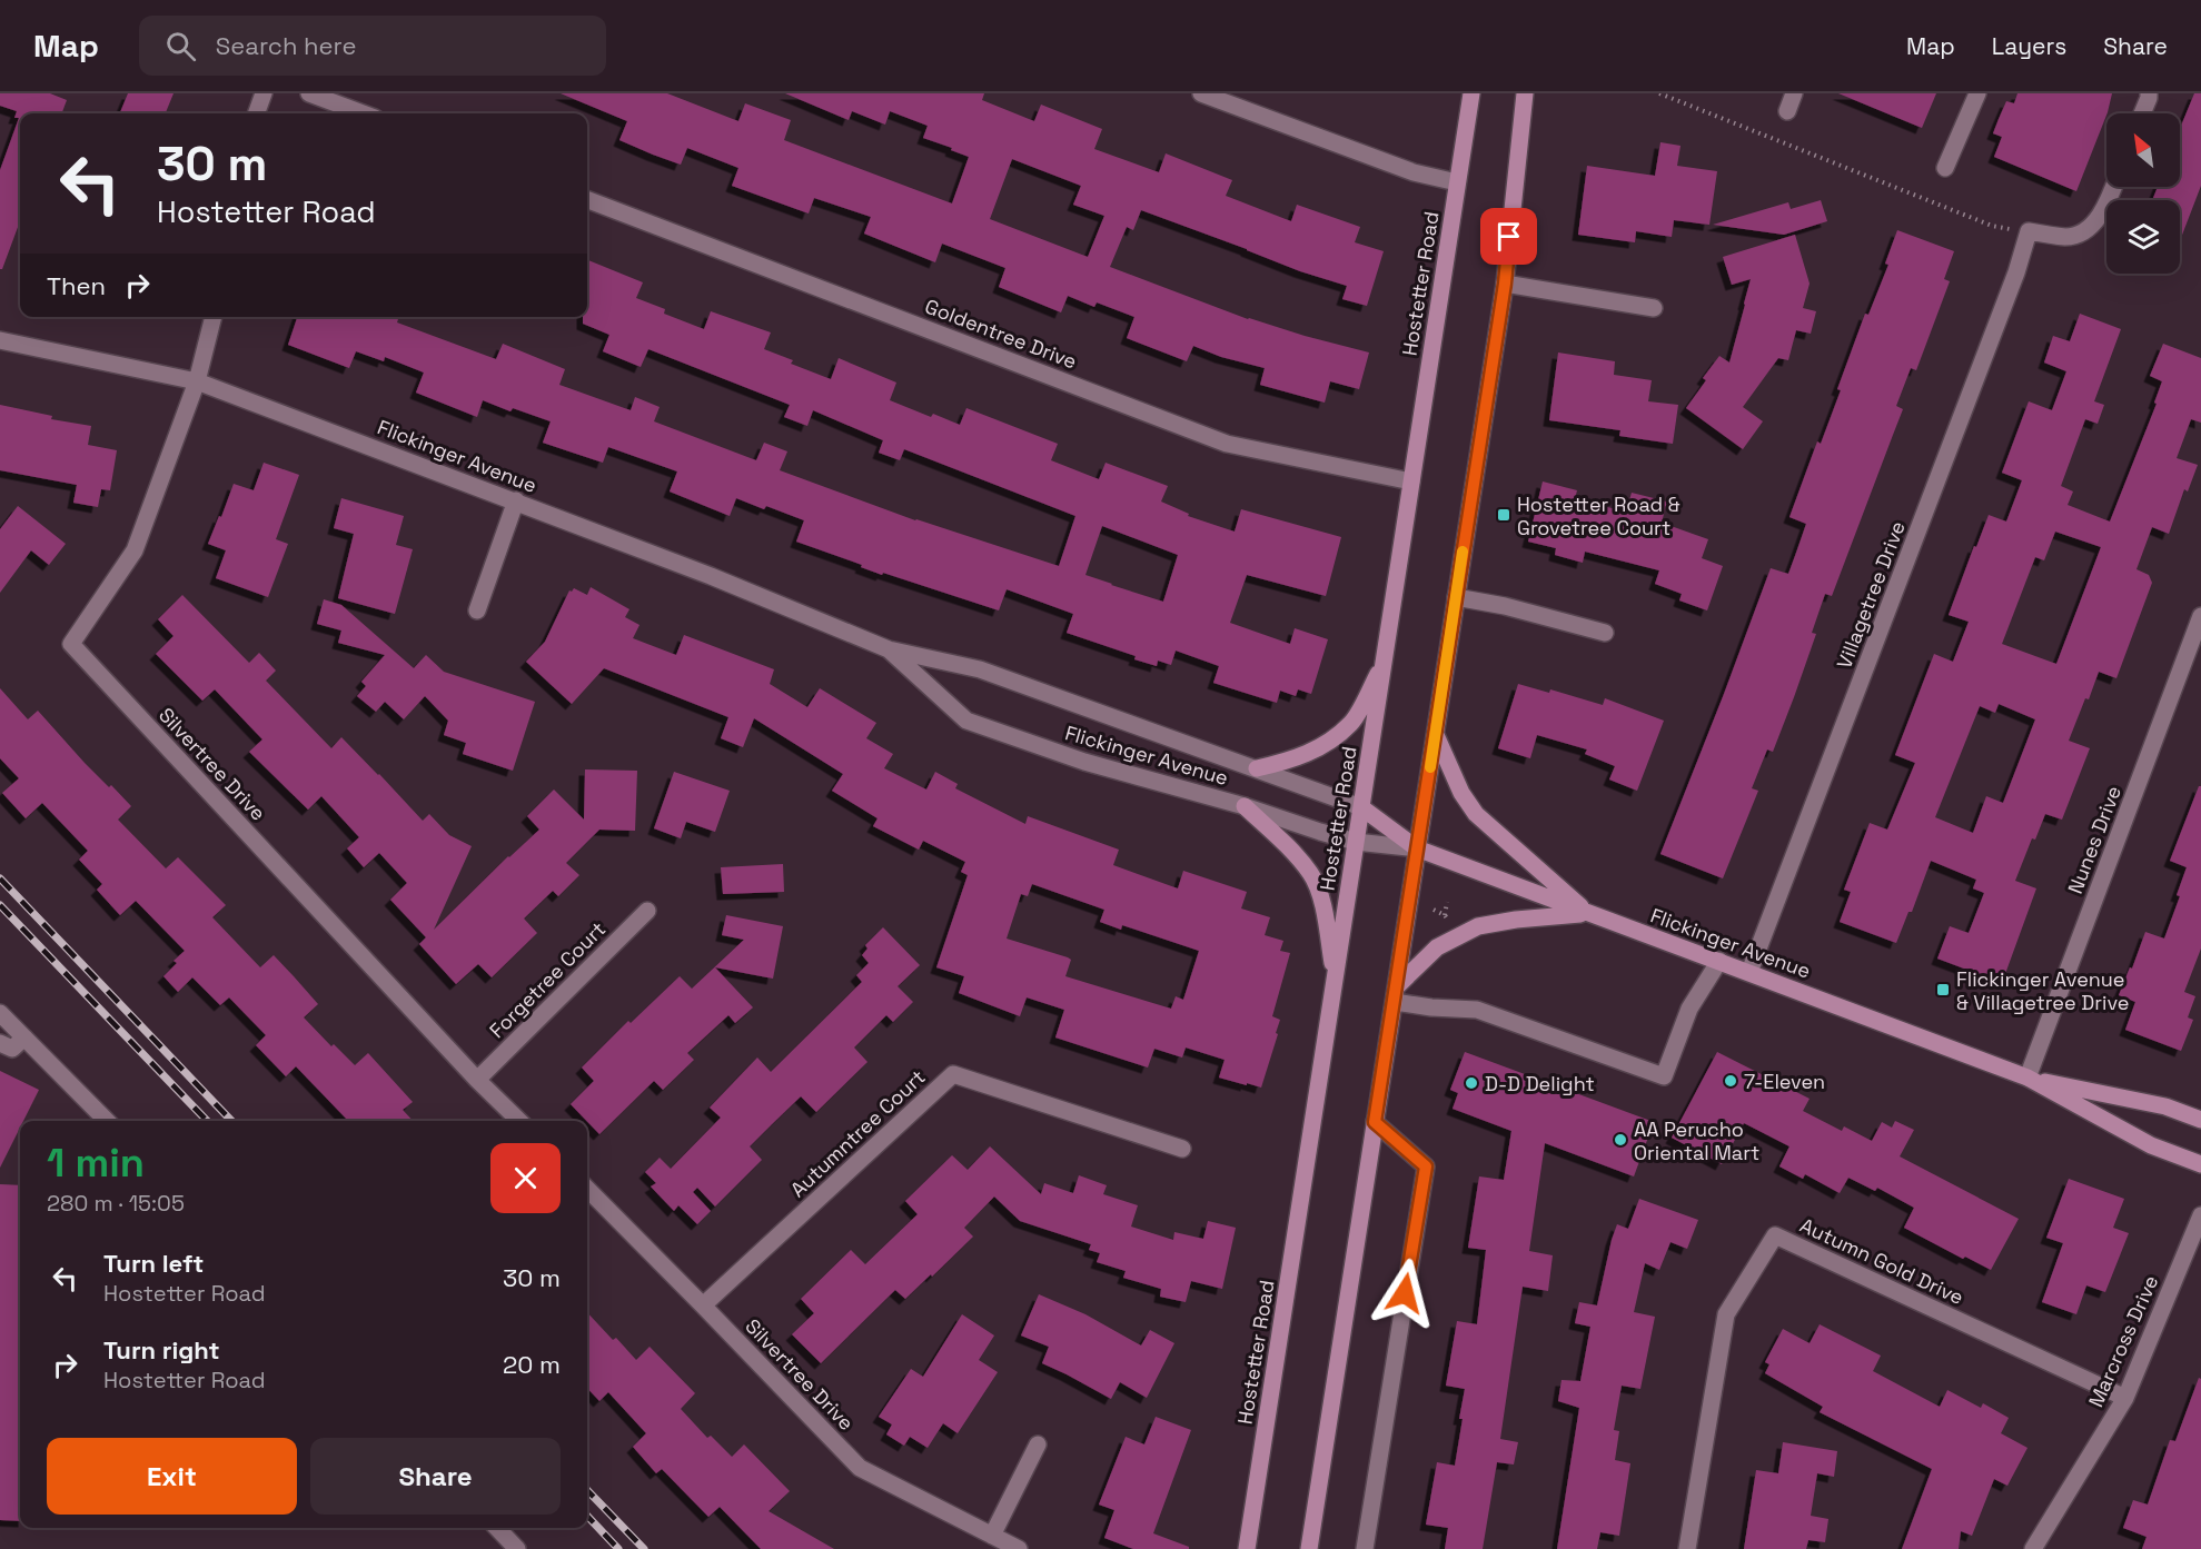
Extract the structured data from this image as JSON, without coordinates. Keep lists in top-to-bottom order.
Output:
{
  "streets": {
    "main road": ["Hostetter Road", "Flickinger Avenue"],
    "street": [
      "Goldentree Drive",
      "Villagetree Drive",
      "Silvertree Drive",
      "Nunes Drive",
      "Forgetree Court",
      "Autumntree Court",
      "Autumn Gold Drive",
      "Marcross Drive"
    ]
  },
  "crossings": [
    ["Hostetter Road", "Goldentree Drive"],
    ["Hostetter Road", "Flickinger Avenue"],
    ["Flickinger Avenue", "Villagetree Drive"],
    ["Flickinger Avenue", "Silvertree Drive"],
    ["Flickinger Avenue", "Nunes Drive"],
    ["Silvertree Drive", "Forgetree Court"],
    ["Silvertree Drive", "Autumntree Court"],
    ["Autumn Gold Drive", "Marcross Drive"]
  ],
  "places": {
    "transit": ["Hostetter Road & Grovetree Court", "Flickinger Avenue & Villagetree Drive"],
    "other": ["7-Eleven", "D-D Delight", "AA Perucho Oriental Mart"]
  },
  "north": "top left",
  "page": {
    "header": "Map",
    "search": "Search here",
    "nav": ["Map", "Layers", "Share"],
    "turn": ["30 m", "Hostetter Road"],
    "then": "Then",
    "heading": ["1 min", "280 m · 15:05"],
    "list": [
      {
        "name": "Turn left",
        "note": "Hostetter Road",
        "value": "30 m"
      },
      {
        "name": "Turn right",
        "note": "Hostetter Road",
        "value": "20 m"
      }
    ],
    "buttons": ["Exit", "Share"]
  }
}
